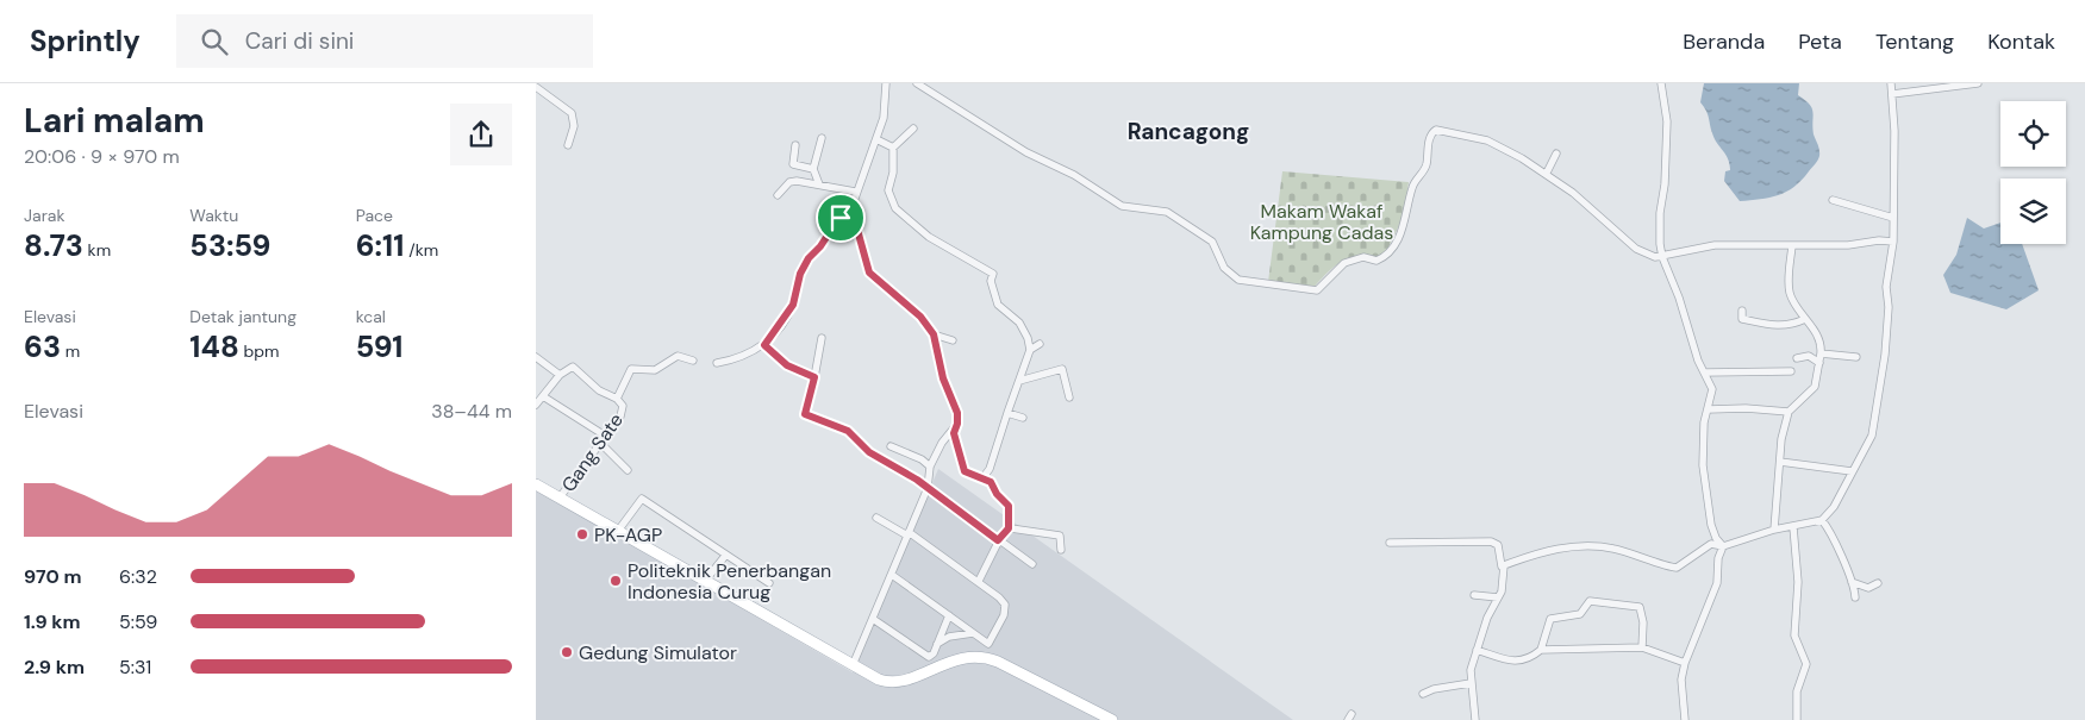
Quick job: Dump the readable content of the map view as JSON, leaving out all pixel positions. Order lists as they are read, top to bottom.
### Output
{
  "streets": {
    "street": ["Gang Sate"]
  },
  "districts": ["Rancagong"],
  "parks": ["Makam Wakaf Kampung Cadas"],
  "places": ["PK-AGP", "Politeknik Penerbangan Indonesia Curug", "Gedung Simulator"],
  "page": {
    "header": "Sprintly",
    "search": "Cari di sini",
    "nav": [
      "Beranda",
      "Peta",
      "Tentang",
      "Kontak"
    ],
    "heading": ["Lari malam", "20:06 · 9 × 970 m"],
    "stats": [
      ["Jarak", "8.73 km"],
      ["Waktu", "53:59"],
      ["Pace", "6:11 /km"],
      ["Elevasi", "63 m"],
      ["Detak jantung", "148 bpm"],
      ["kcal", "591"]
    ],
    "chart": ["Elevasi", "38–44 m"],
    "list": [
      {
        "name": "970 m",
        "note": "6:32"
      },
      {
        "name": "1.9 km",
        "note": "5:59"
      },
      {
        "name": "2.9 km",
        "note": "5:31"
      }
    ]
  }
}
